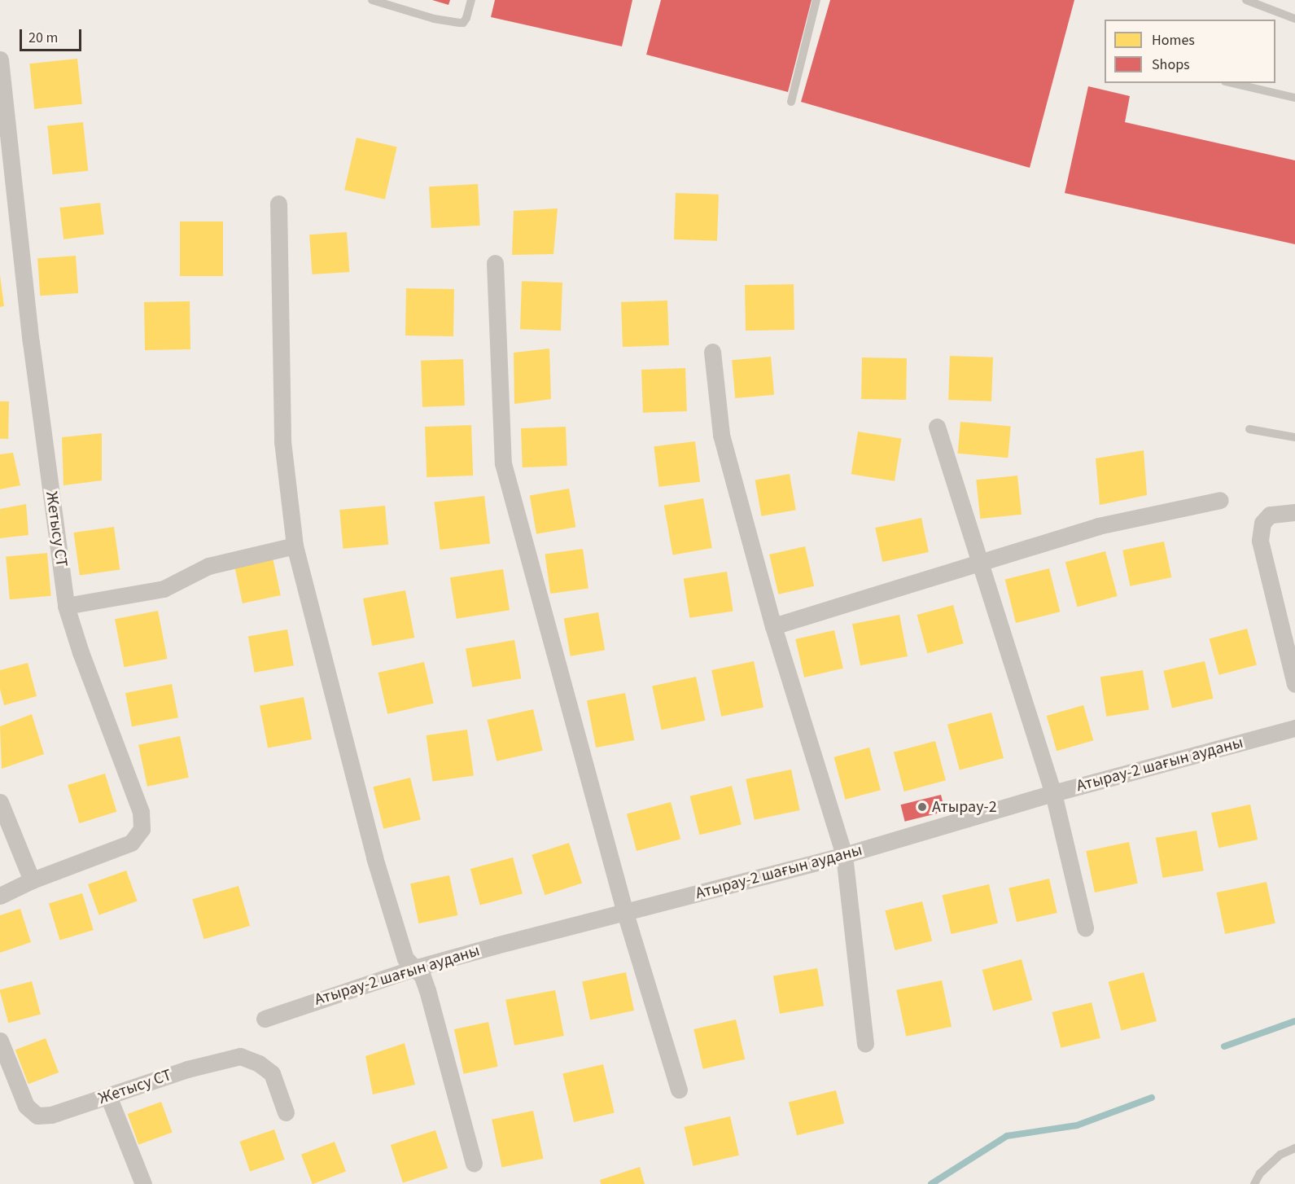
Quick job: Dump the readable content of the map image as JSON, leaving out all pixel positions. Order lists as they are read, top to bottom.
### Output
{
  "streets": {
    "street": ["Жетысу СТ", "Атырау-2 шағын ауданы"]
  },
  "places": ["Атырау-2"],
  "legend": ["Homes", "Shops"],
  "scale_bar": "20 m"
}
